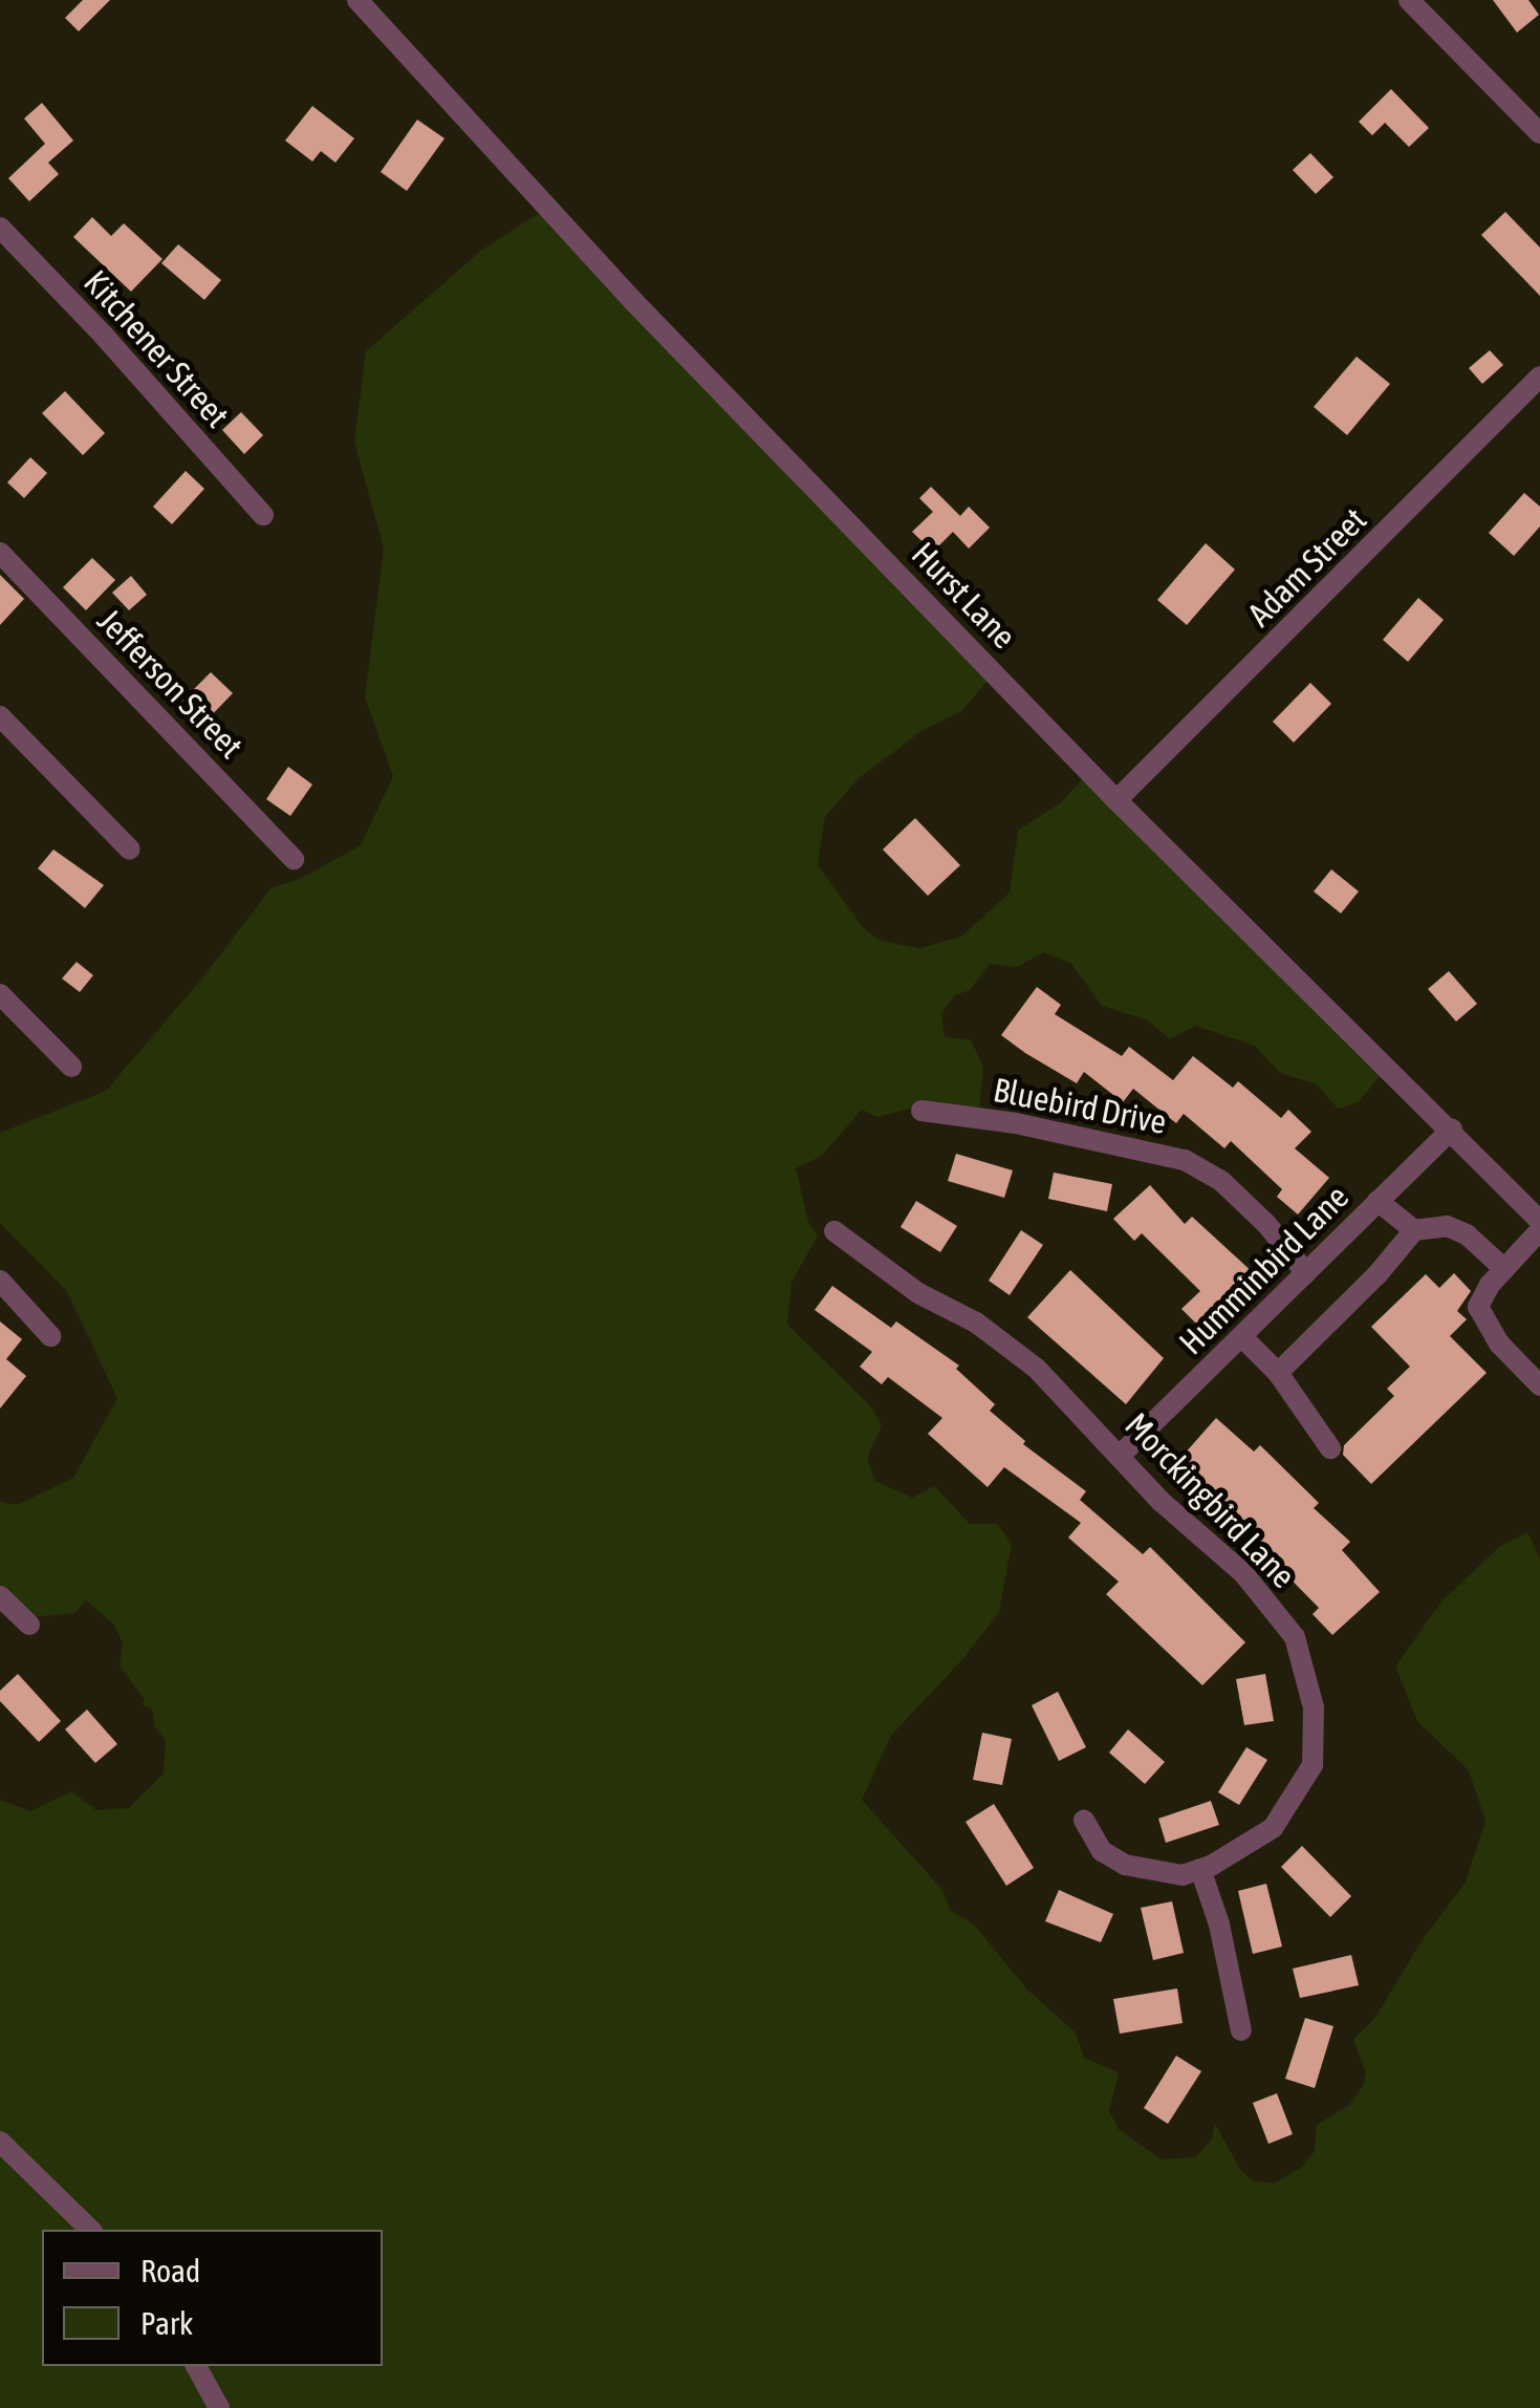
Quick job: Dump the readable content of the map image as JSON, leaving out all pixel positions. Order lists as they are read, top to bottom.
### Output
{
  "streets": {
    "street": [
      "Kitchener Street",
      "Adam Street",
      "Hurst Lane",
      "Jefferson Street",
      "Bluebird Drive",
      "Humminbird Lane",
      "Morckingbird Lane"
    ]
  },
  "crossings": [
    ["Adam Street", "Hurst Lane"],
    ["Hurst Lane", "Humminbird Lane"],
    ["Bluebird Drive", "Humminbird Lane"],
    ["Humminbird Lane", "Morckingbird Lane"]
  ],
  "legend": ["Road", "Park"]
}
